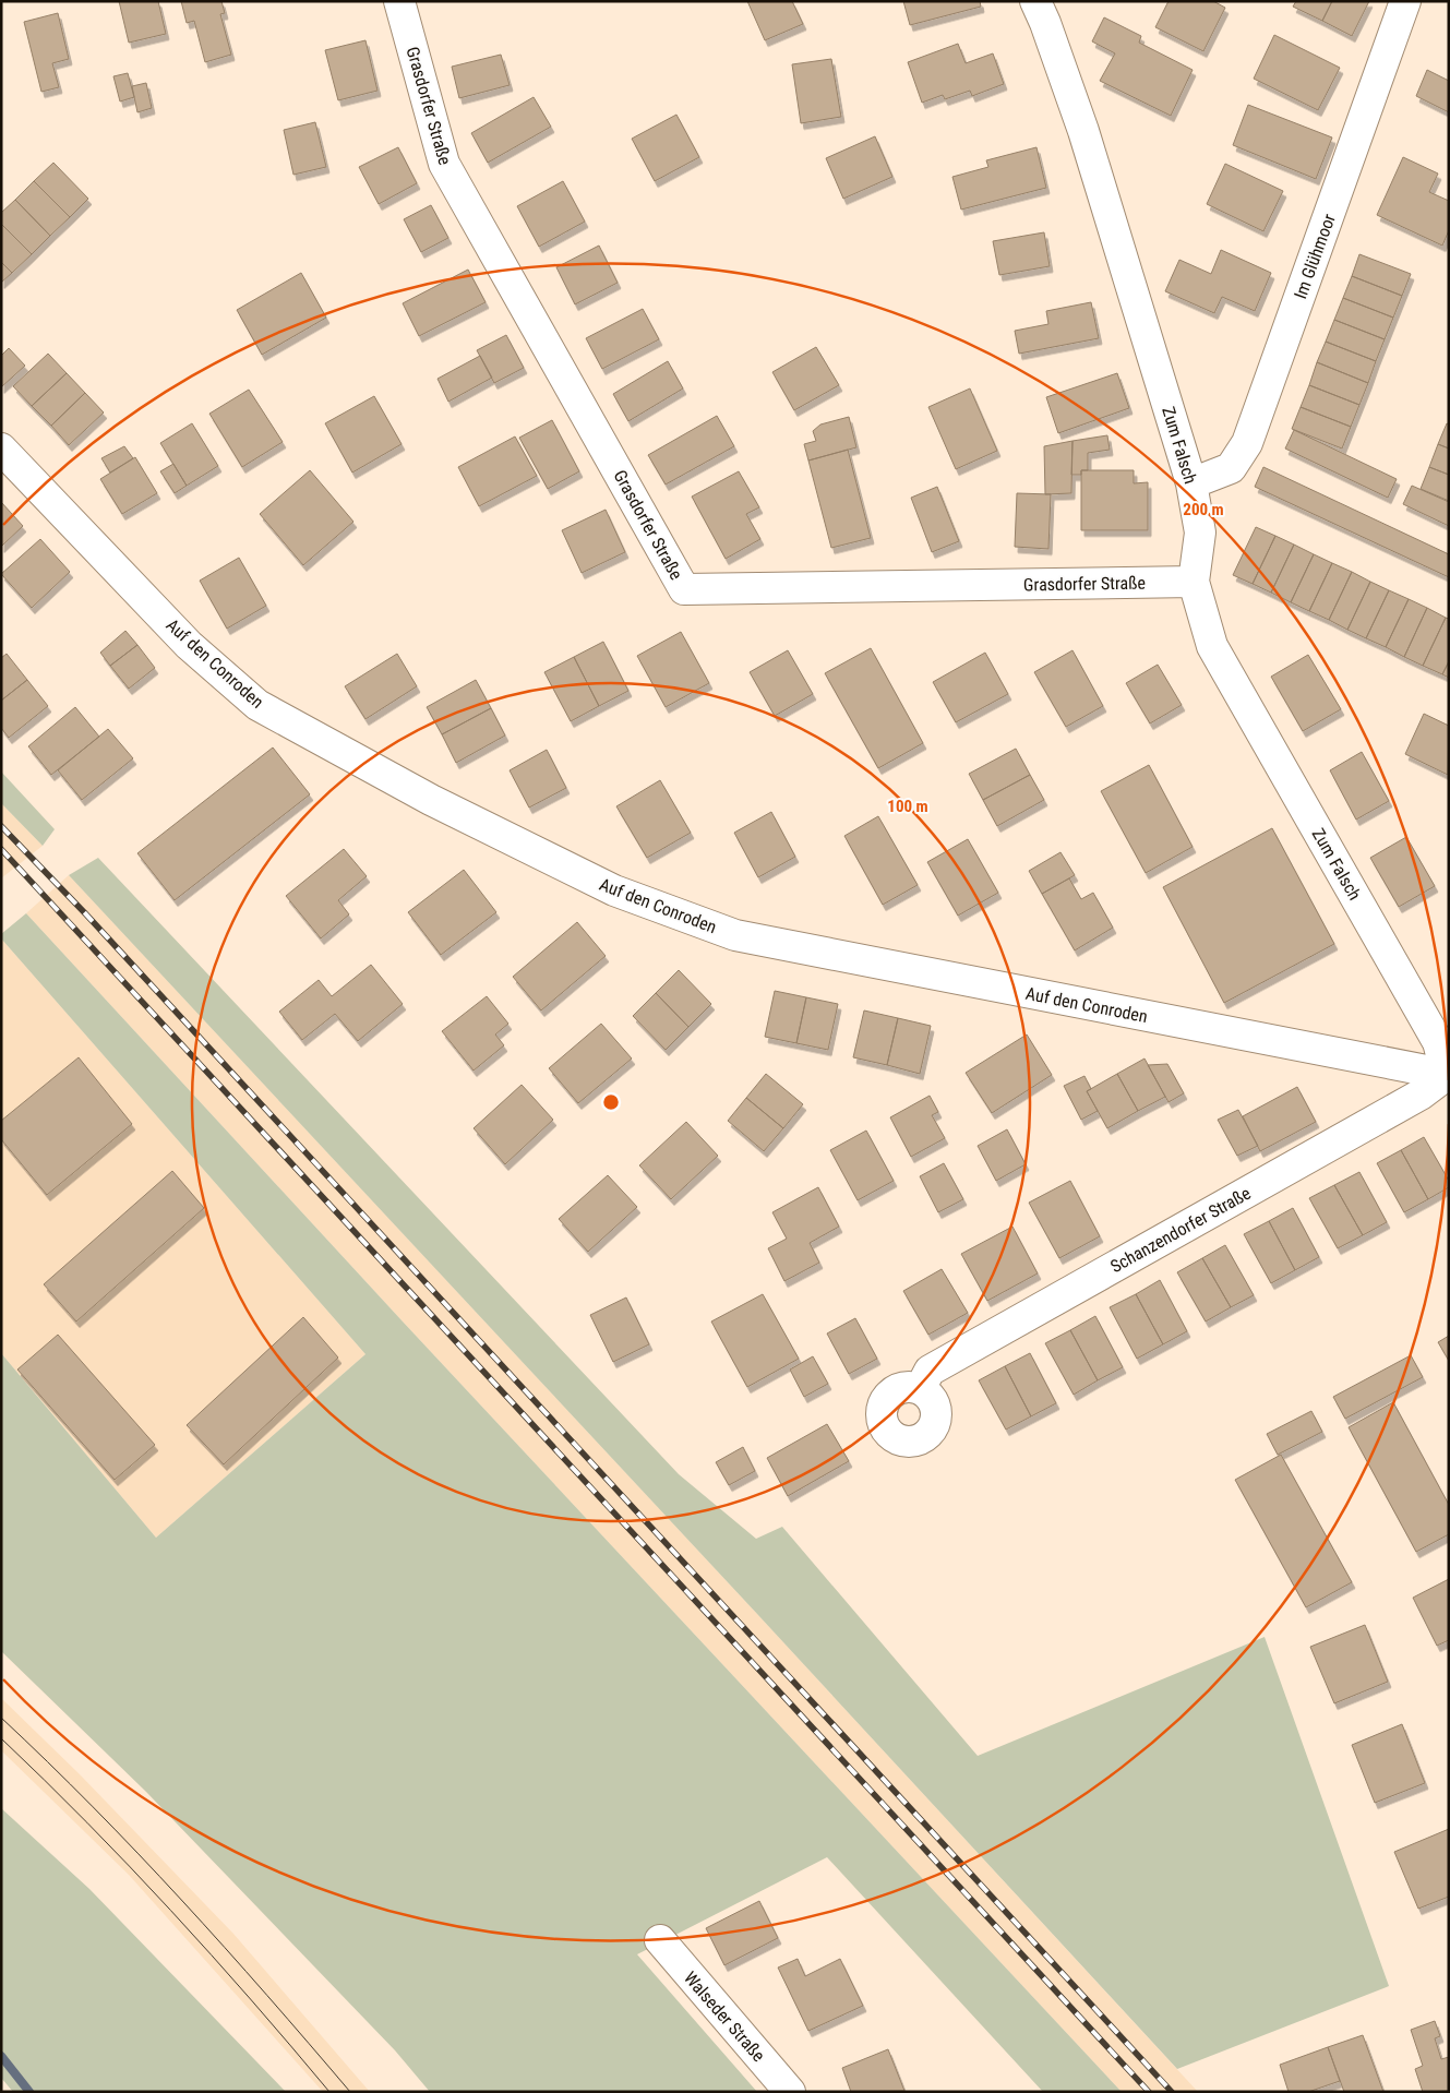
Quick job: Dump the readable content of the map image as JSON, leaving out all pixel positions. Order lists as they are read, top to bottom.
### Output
{
  "streets": {
    "street": [
      "Grasdorfer Straße",
      "Im Glühmoor",
      "Zum Falsch",
      "Auf den Conroden",
      "Schanzendorfer Straße",
      "Walseder Straße"
    ]
  },
  "crossings": [
    ["Grasdorfer Straße", "Zum Falsch"],
    ["Im Glühmoor", "Zum Falsch"],
    ["Zum Falsch", "Auf den Conroden"],
    ["Zum Falsch", "Schanzendorfer Straße"],
    ["Auf den Conroden", "Schanzendorfer Straße"]
  ],
  "rings": ["200 m", "100 m"]
}
